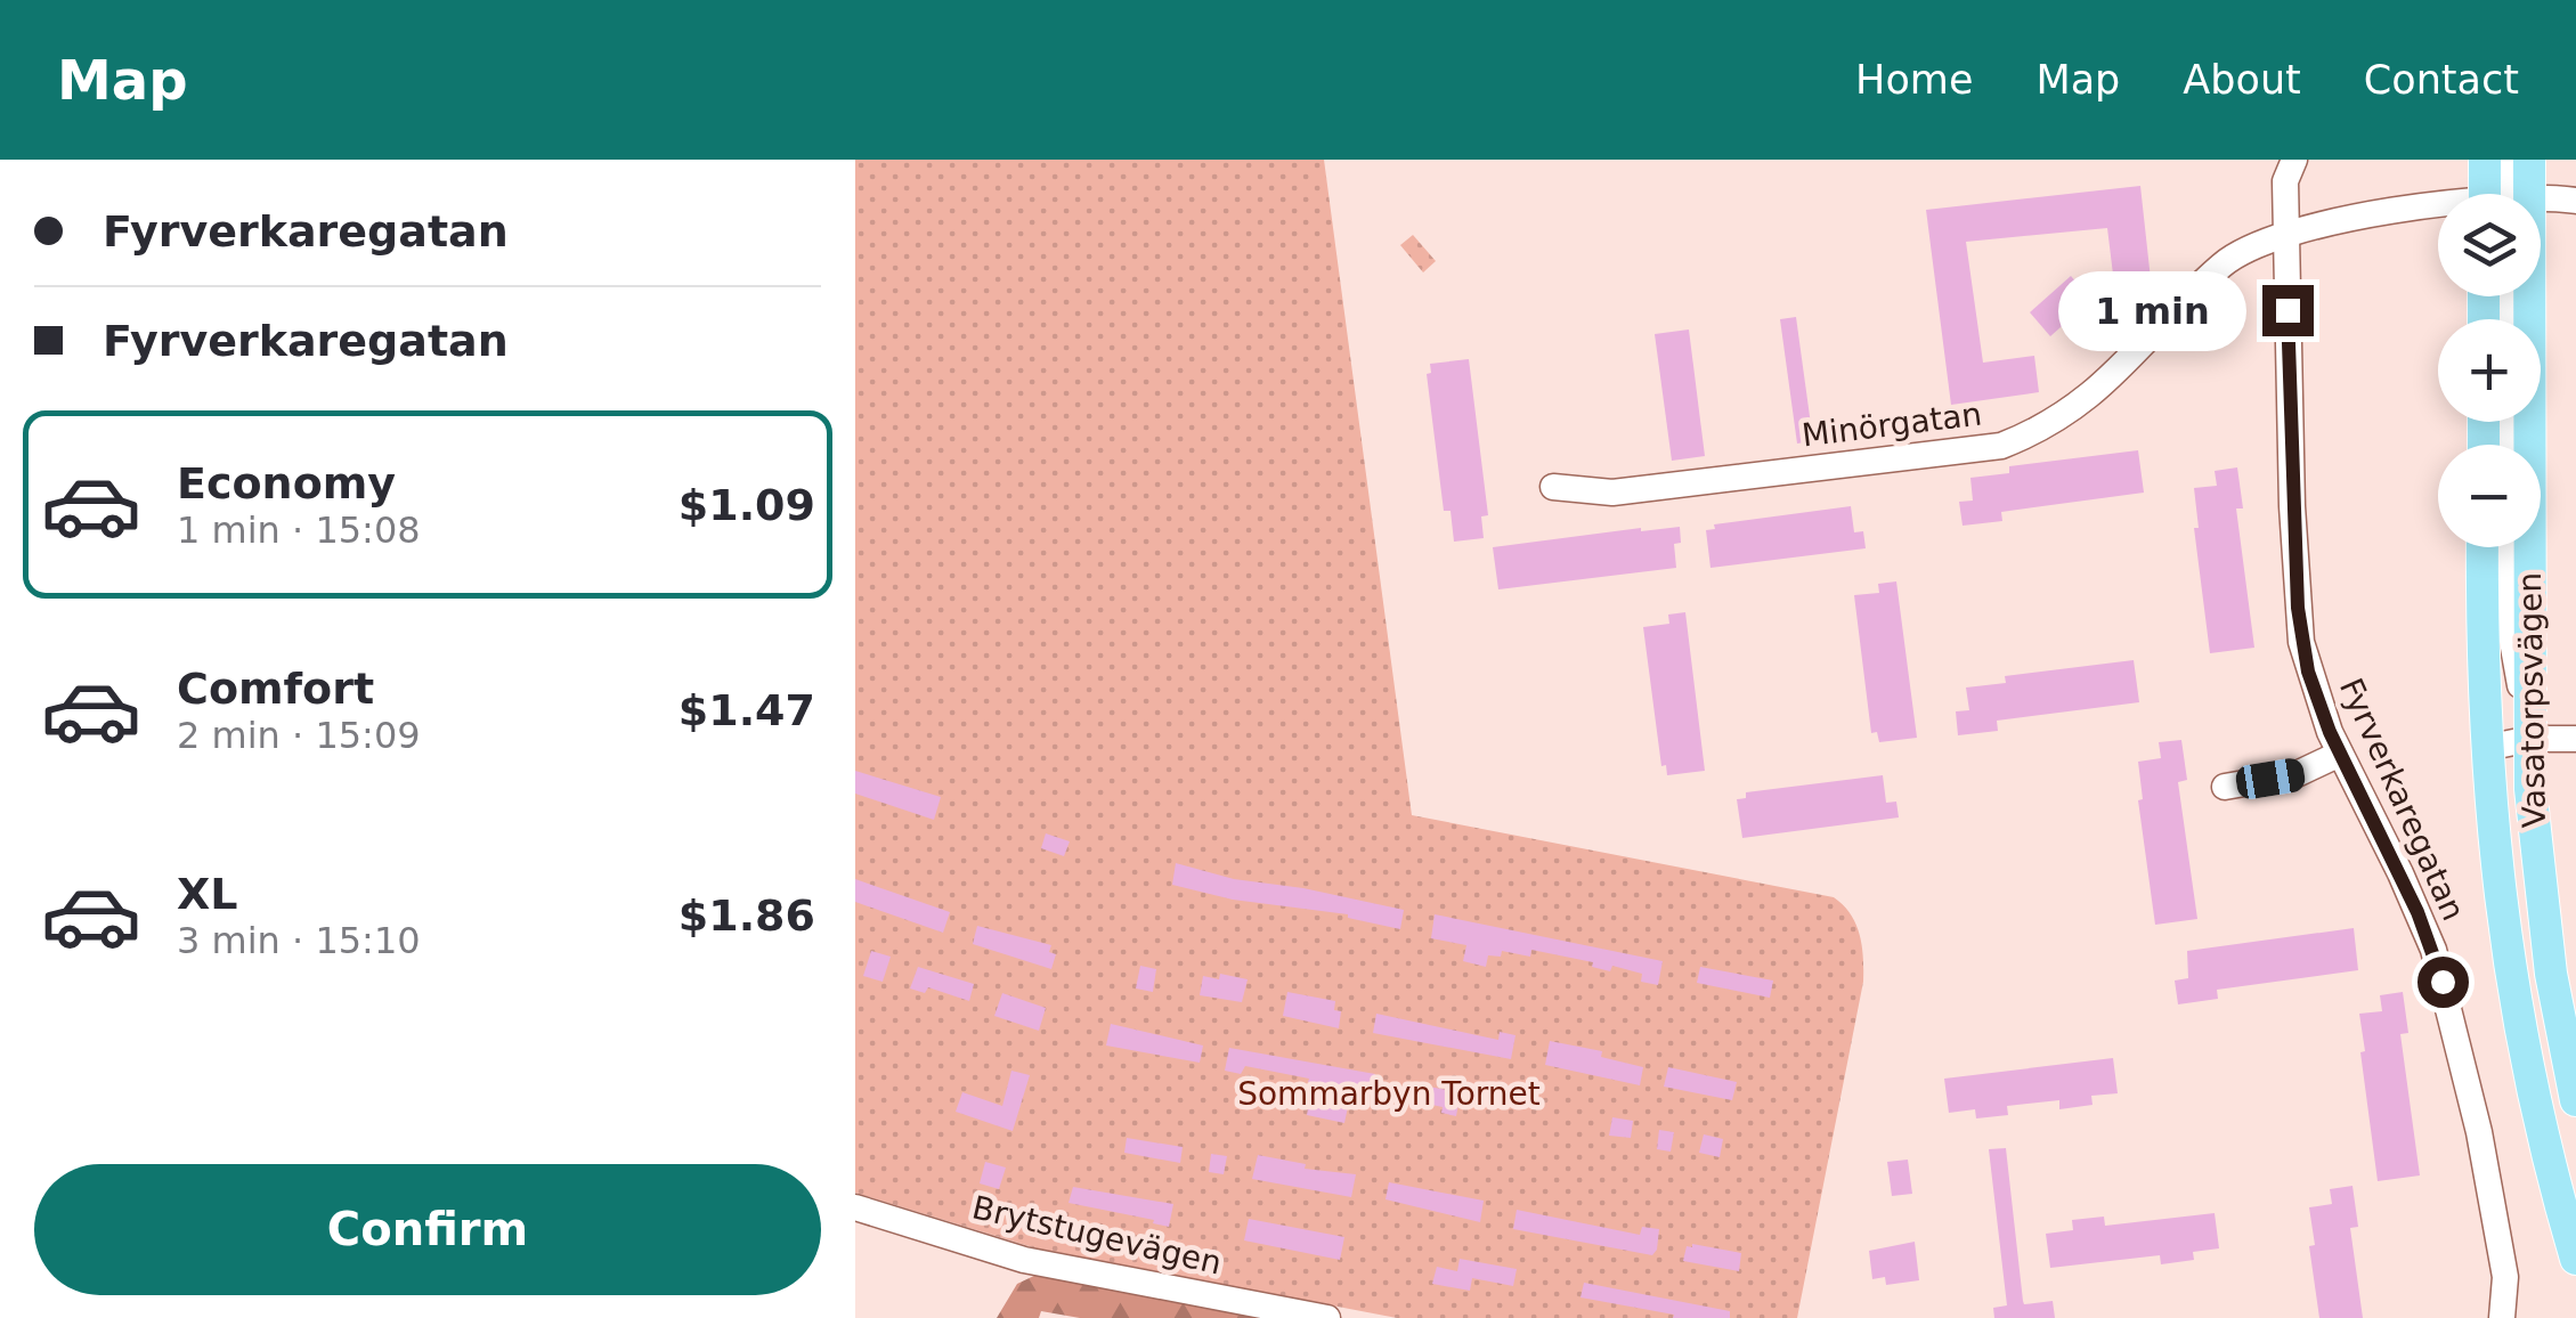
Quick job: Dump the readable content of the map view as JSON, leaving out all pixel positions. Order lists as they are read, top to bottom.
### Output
{
  "streets": {
    "main road": ["Vasatorpsvägen"],
    "street": ["Minörgatan", "Fyrverkaregatan", "Brytstugevägen"]
  },
  "crossings": [
    ["Minörgatan", "Fyrverkaregatan"]
  ],
  "parks": ["Sommarbyn Tornet"],
  "page": {
    "header": "Map",
    "nav": [
      "Home",
      "Map",
      "About",
      "Contact"
    ],
    "banner": ["Fyrverkaregatan", "Fyrverkaregatan"],
    "map_buttons": ["+", "−"],
    "bubble": "1 min",
    "list": [
      {
        "name": "Economy",
        "note": "1 min · 15:08",
        "value": "$1.09"
      },
      {
        "name": "Comfort",
        "note": "2 min · 15:09",
        "value": "$1.47"
      },
      {
        "name": "XL",
        "note": "3 min · 15:10",
        "value": "$1.86"
      }
    ],
    "buttons": "Confirm"
  }
}
